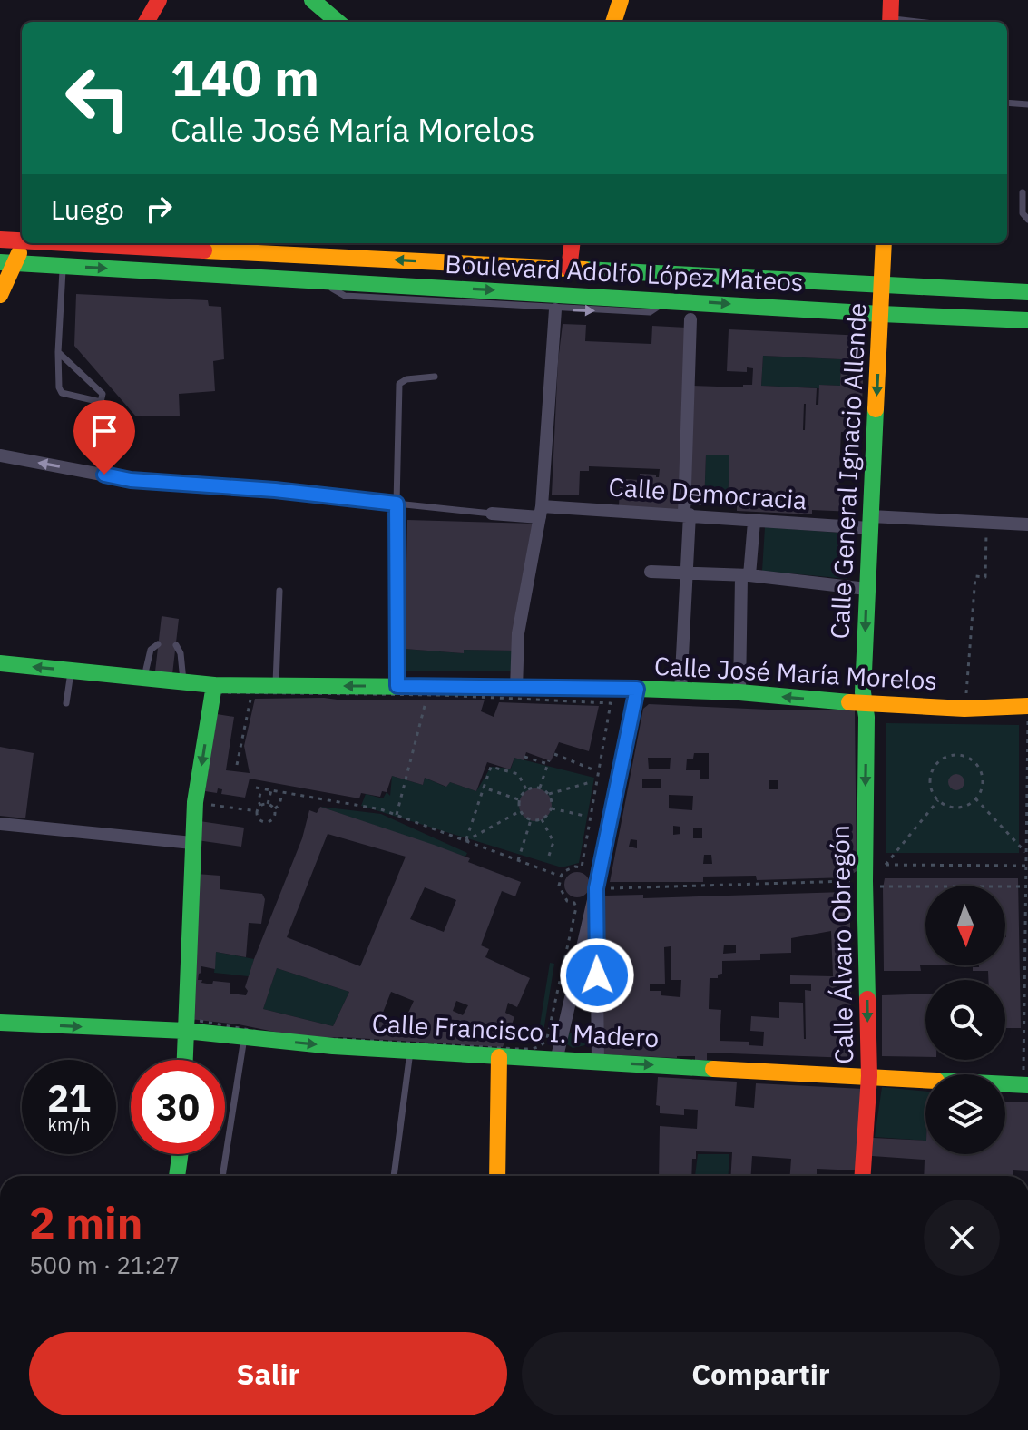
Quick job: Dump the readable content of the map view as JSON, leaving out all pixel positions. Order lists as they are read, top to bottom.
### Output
{
  "streets": {
    "main road": [
      "Boulevard Adolfo López Mateos",
      "Calle General Ignacio Allende",
      "Calle José María Morelos",
      "Calle Álvaro Obregón",
      "Calle Francisco I. Madero"
    ],
    "street": ["Calle Democracia"]
  },
  "crossings": [
    ["Boulevard Adolfo López Mateos", "Calle General Ignacio Allende"],
    ["Calle General Ignacio Allende", "Calle Democracia"],
    ["Calle General Ignacio Allende", "Calle José María Morelos"],
    ["Calle General Ignacio Allende", "Calle Álvaro Obregón"],
    ["Calle José María Morelos", "Calle Álvaro Obregón"],
    ["Calle Álvaro Obregón", "Calle Francisco I. Madero"]
  ],
  "one_way": ["Calle General Ignacio Allende", "Calle Álvaro Obregón", "Calle Francisco I. Madero"],
  "north": "bottom",
  "page": {
    "turn": ["140 m", "Calle José María Morelos"],
    "then": "Luego",
    "speed": "21 km/h",
    "limit": "30",
    "heading": ["2 min", "500 m · 21:27"],
    "buttons": ["Salir", "Compartir"]
  }
}
